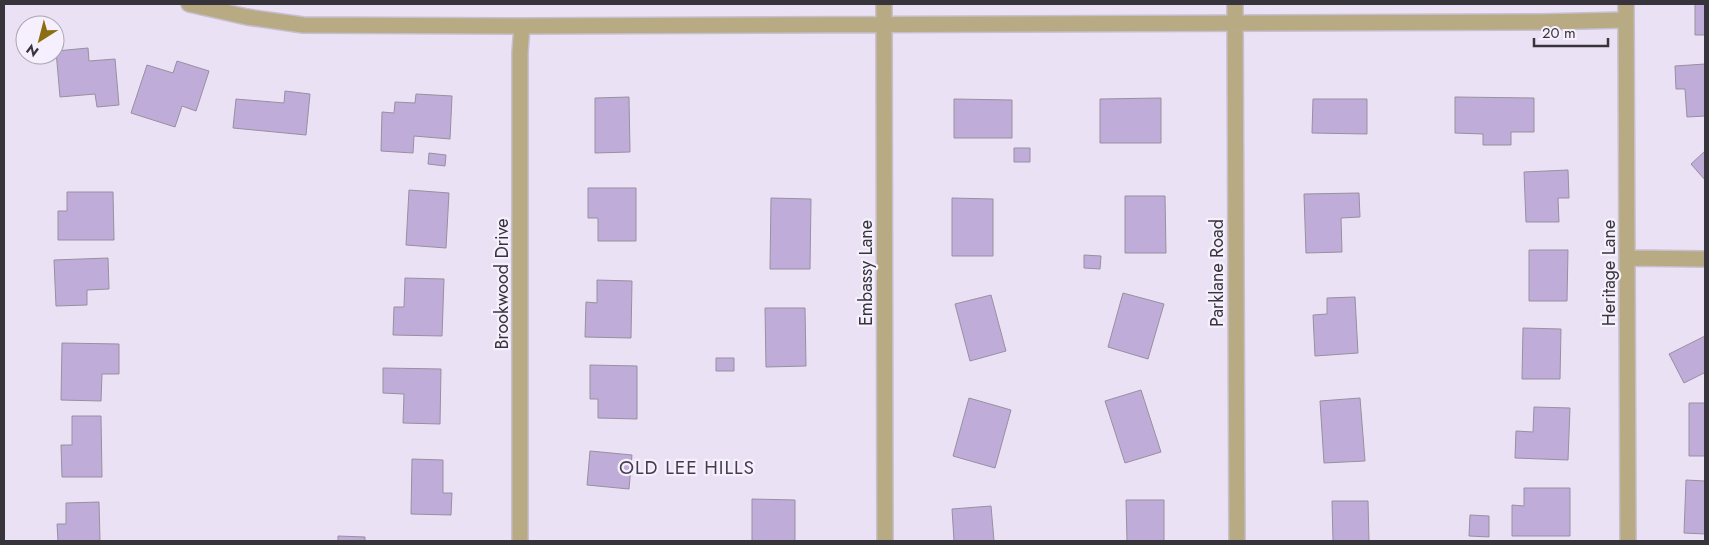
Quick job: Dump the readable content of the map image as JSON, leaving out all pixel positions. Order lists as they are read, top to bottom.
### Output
{
  "streets": {
    "street": [
      "Embassy Lane",
      "Parklane Road",
      "Heritage Lane",
      "Brookwood Drive"
    ]
  },
  "districts": ["OLD LEE HILLS"],
  "scale_bar": "20 m",
  "north": "bottom left"
}
